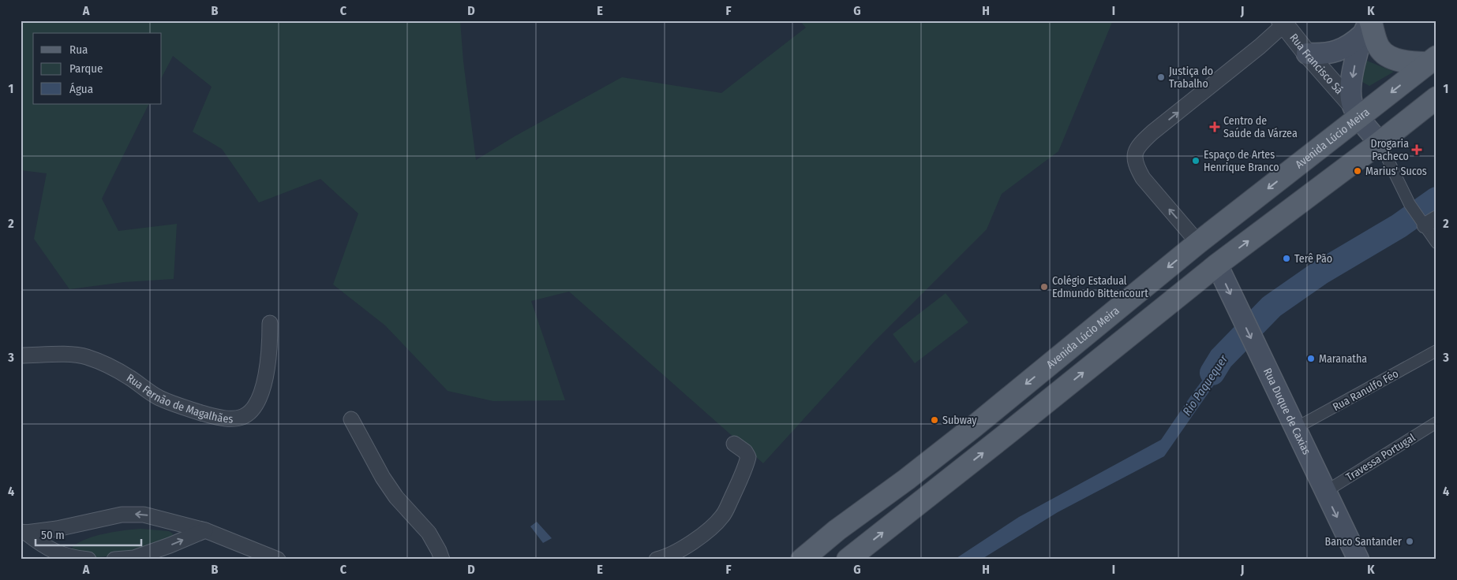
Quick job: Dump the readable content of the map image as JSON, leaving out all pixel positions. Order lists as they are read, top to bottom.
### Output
{
  "streets": {
    "main road": ["Rua Francisco Sá", "Avenida Lúcio Meira", "Rua Duque de Caxias"],
    "street": ["Rua Ranulfo Féo", "Rua Fernão de Magalhães", "Travessa Portugal"]
  },
  "crossings": [
    ["Rua Francisco Sá", "Avenida Lúcio Meira"],
    ["Rua Ranulfo Féo", "Rua Duque de Caxias"],
    ["Rua Duque de Caxias", "Travessa Portugal"]
  ],
  "one_way": ["Rua Duque de Caxias"],
  "water": ["Rio Paquequer"],
  "places": {
    "other": [
      "Justiça do Trabalho",
      "Espaço de Artes Henrique Branco",
      "Marius' Sucos",
      "Terê Pão",
      "Colégio Estadual Edmundo Bittencourt",
      "Maranatha",
      "Subway",
      "Banco Santander"
    ],
    "health": ["Centro de Saúde da Várzea", "Drogaria Pacheco"]
  },
  "legend": ["Rua", "Parque", "Água"],
  "scale_bar": "50 m",
  "grid": {
    "columns": [
      "A",
      "B",
      "C",
      "D",
      "E",
      "F",
      "G",
      "H",
      "I",
      "J",
      "K"
    ],
    "rows": [
      "1",
      "2",
      "3",
      "4"
    ]
  }
}
